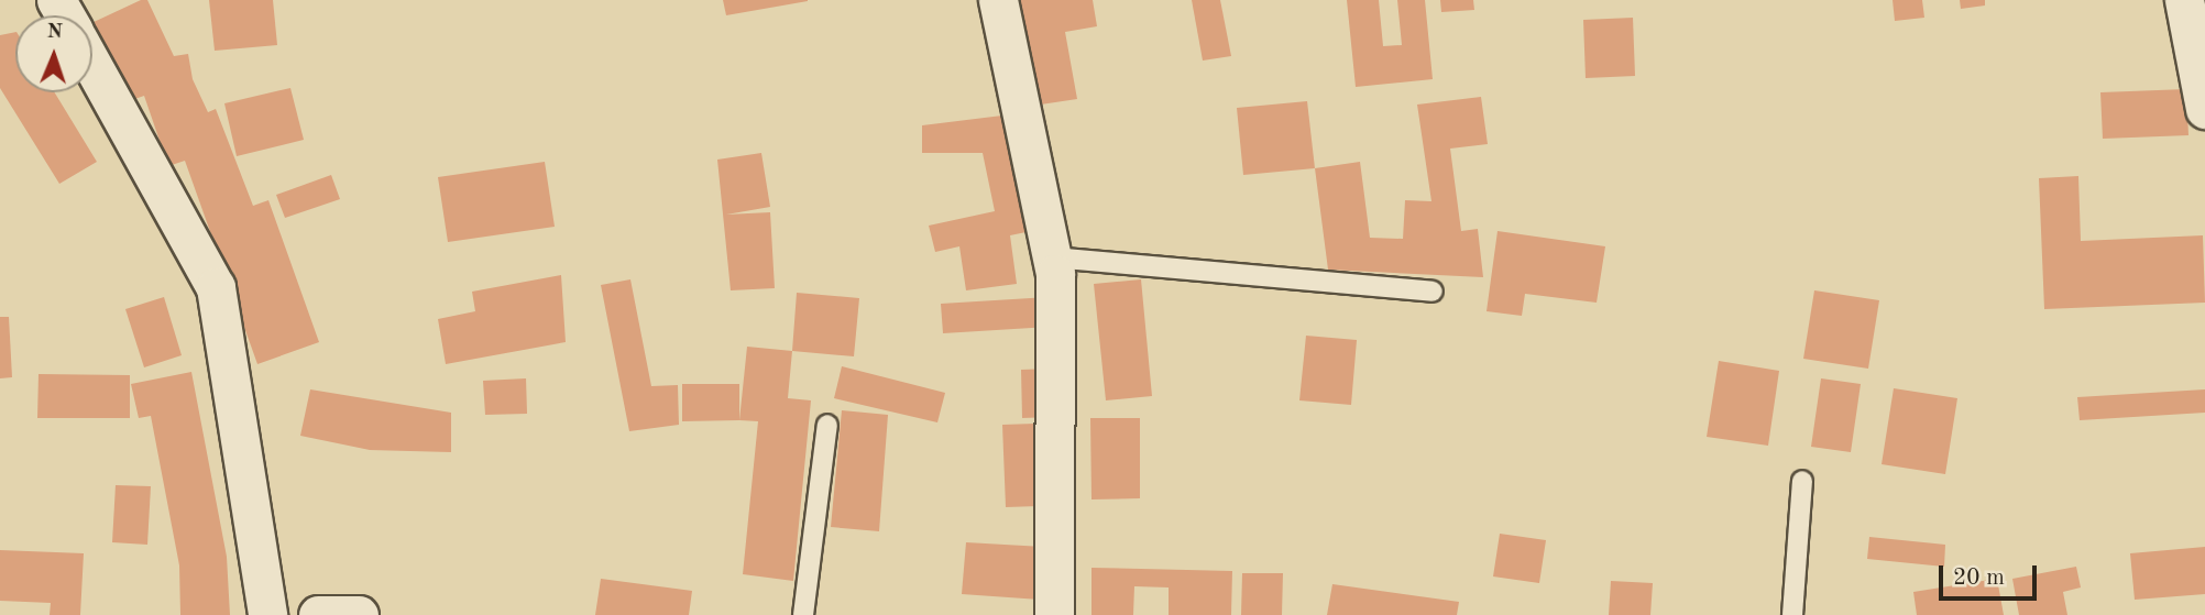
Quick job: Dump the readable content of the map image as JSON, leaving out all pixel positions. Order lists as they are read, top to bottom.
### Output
{
  "scale_bar": "20 m",
  "north": "top"
}
